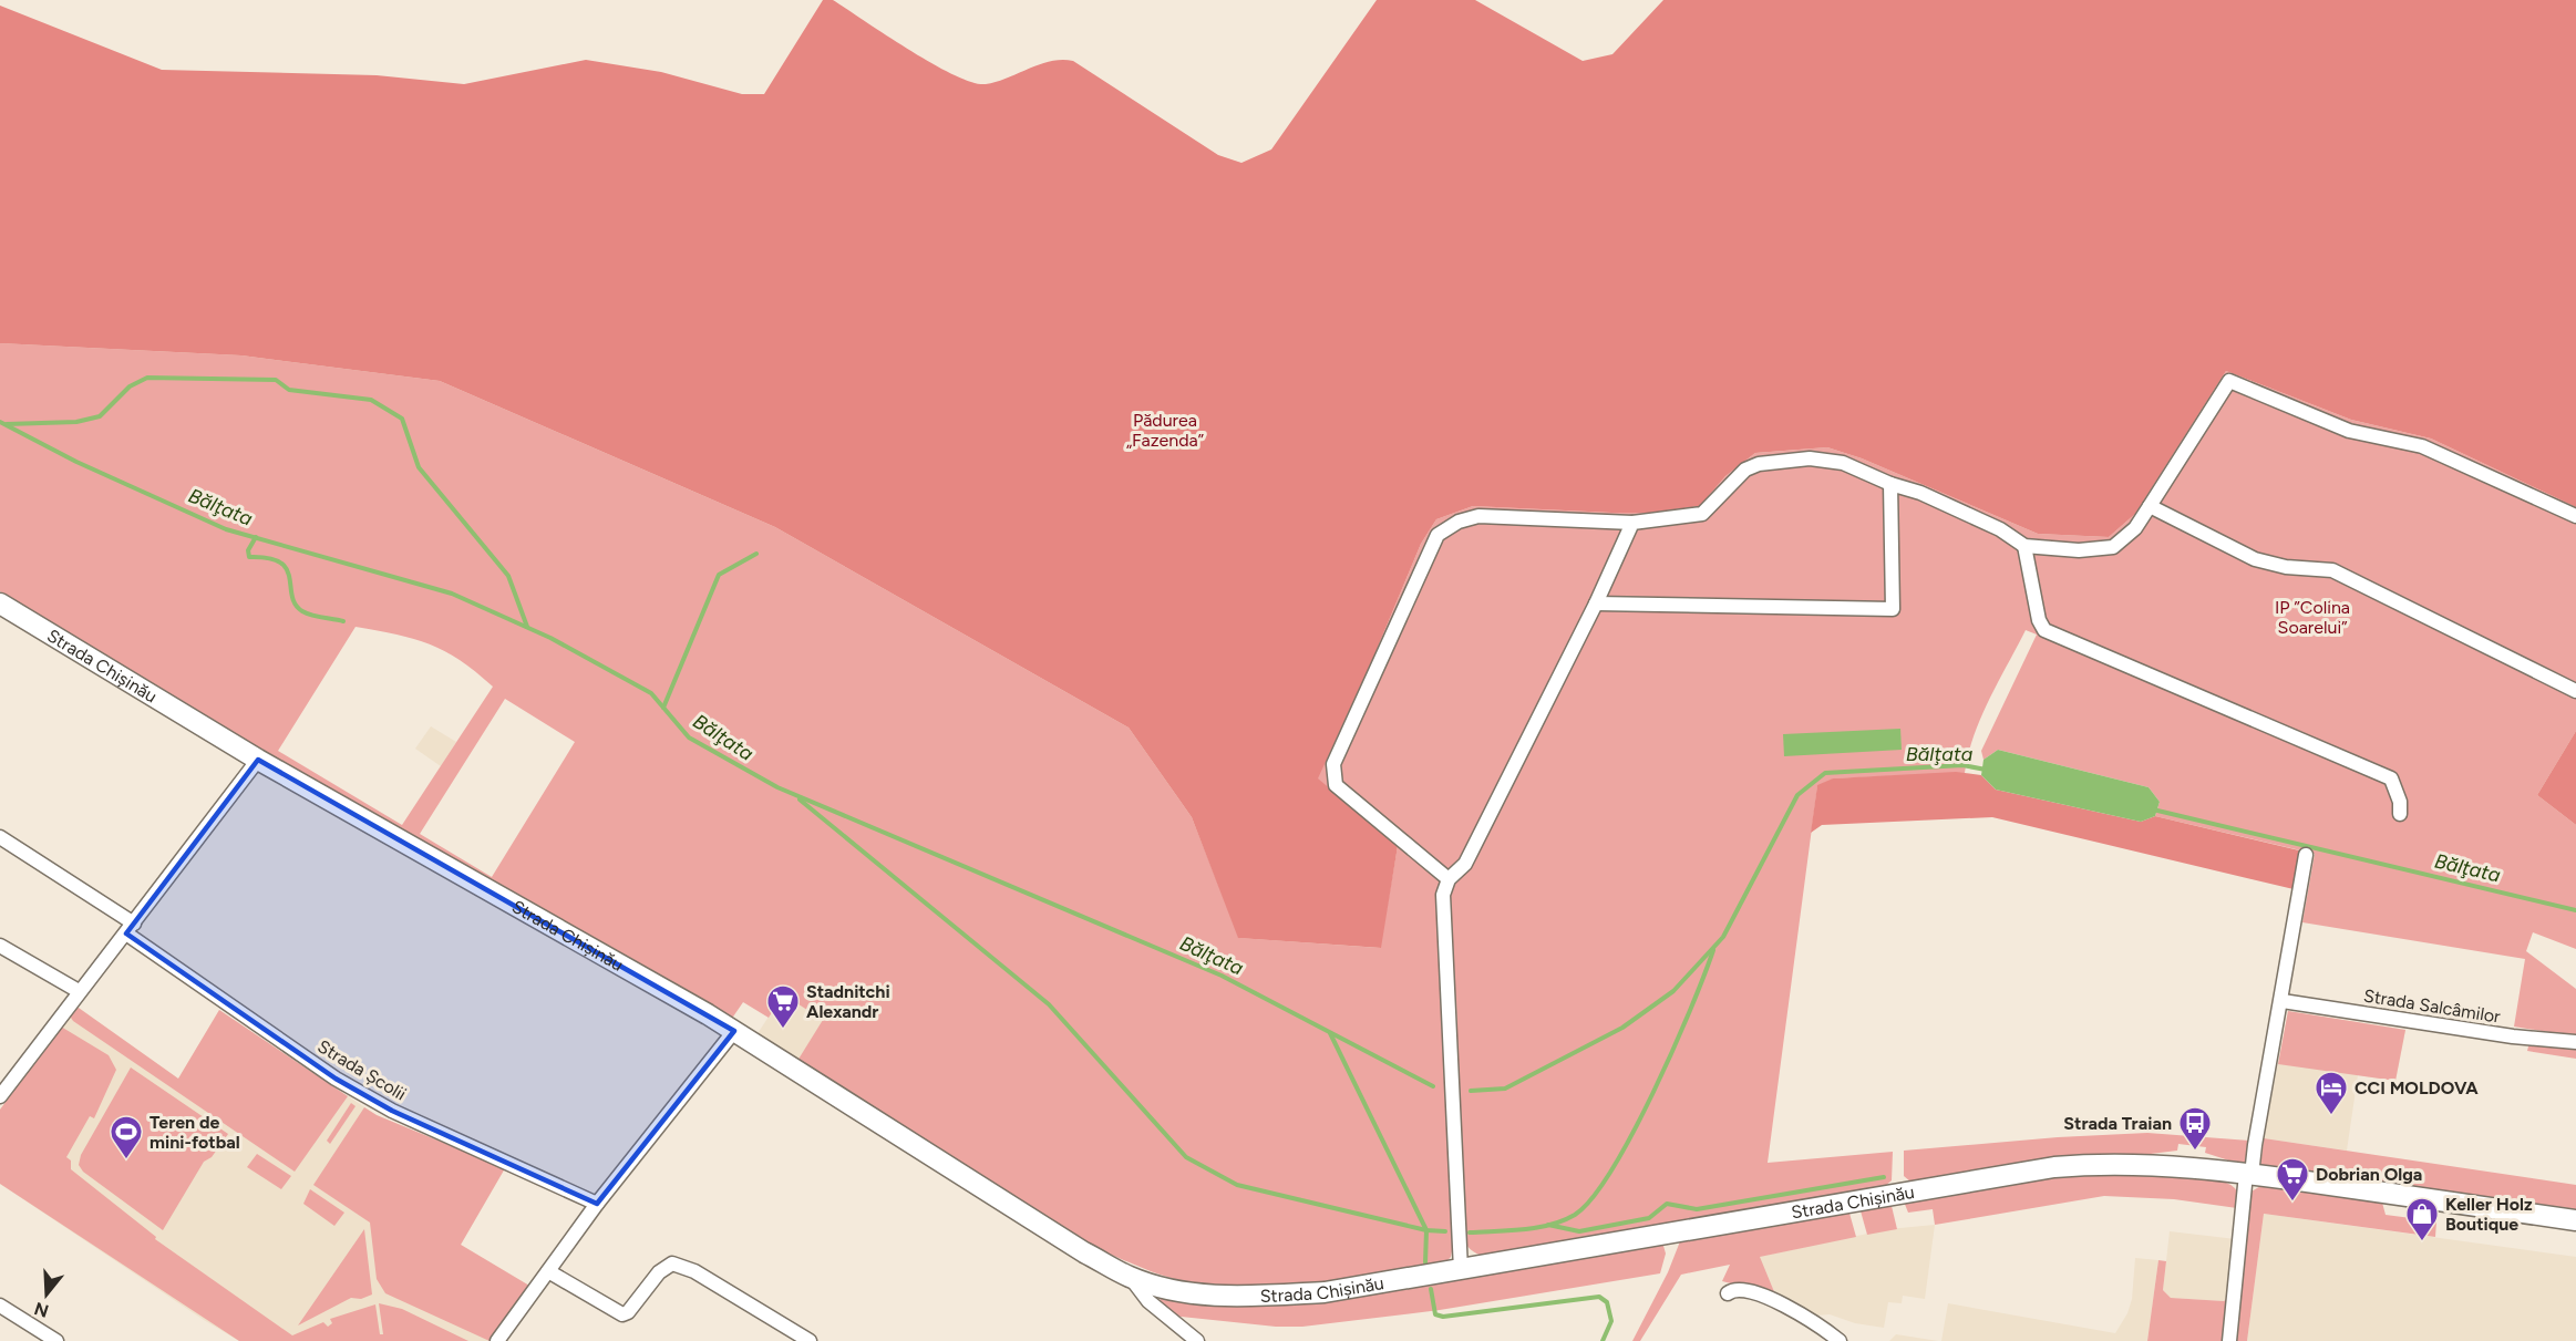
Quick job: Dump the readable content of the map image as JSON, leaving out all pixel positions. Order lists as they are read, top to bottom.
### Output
{
  "streets": {
    "street": ["Strada Chișinău", "Strada Salcâmilor", "Strada Școlii"]
  },
  "water": ["Bălţata"],
  "parks": ["Pădurea „Fazenda”", "IP ”Colina Soarelui”"],
  "places": {
    "supermarket": ["Stadnitchi Alexandr", "Dobrian Olga"],
    "hotel": ["CCI MOLDOVA"],
    "bus stop": ["Strada Traian"],
    "sports": ["Teren de mini-fotbal"],
    "shop": ["Keller Holz Boutique"]
  },
  "north": "bottom"
}
